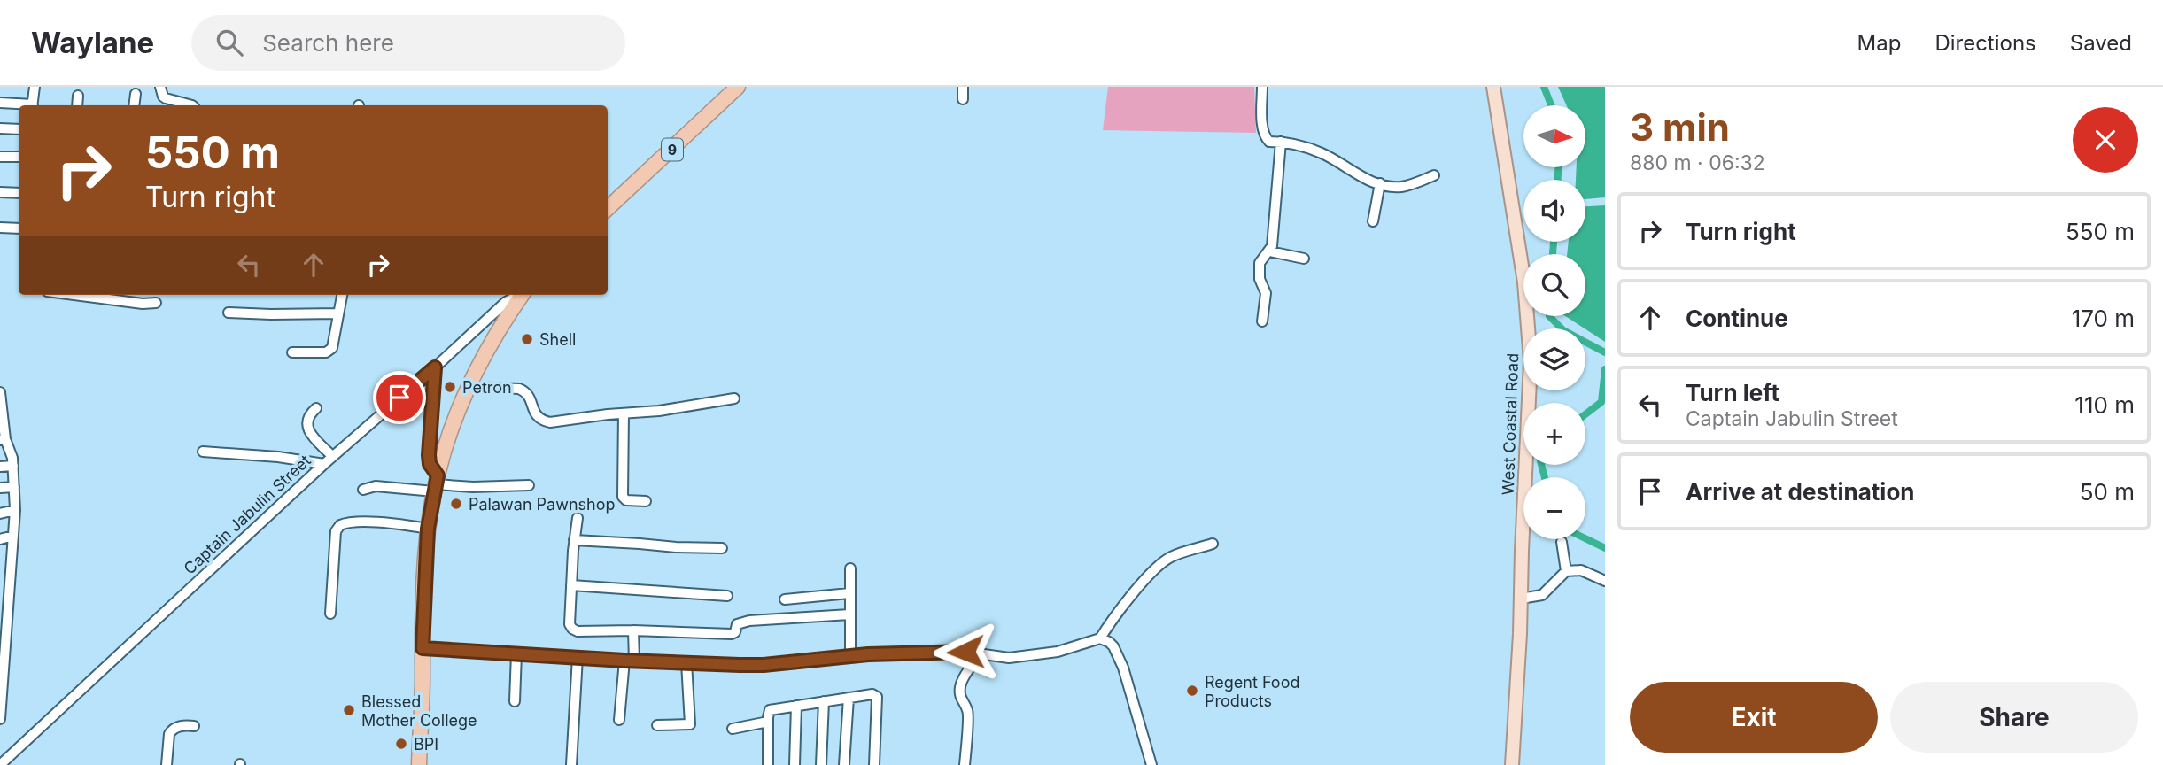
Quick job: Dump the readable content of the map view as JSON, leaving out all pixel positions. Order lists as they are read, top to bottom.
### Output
{
  "streets": {
    "highway": ["9"],
    "main road": ["West Coastal Road"],
    "street": ["Captain Jabulin Street"]
  },
  "places": [
    "Shell",
    "Petron",
    "Palawan Pawnshop",
    "Regent Food Products",
    "Blessed Mother College",
    "BPI"
  ],
  "north": "right",
  "page": {
    "header": "Waylane",
    "search": "Search here",
    "nav": ["Map", "Directions", "Saved"],
    "heading": ["3 min", "880 m · 06:32"],
    "map_buttons": ["+", "−"],
    "turn": ["550 m", "Turn right"],
    "list": [
      {
        "name": "Turn right",
        "value": "550 m"
      },
      {
        "name": "Continue",
        "value": "170 m"
      },
      {
        "name": "Turn left",
        "note": "Captain Jabulin Street",
        "value": "110 m"
      },
      {
        "name": "Arrive at destination",
        "value": "50 m"
      }
    ],
    "buttons": ["Exit", "Share"]
  }
}
